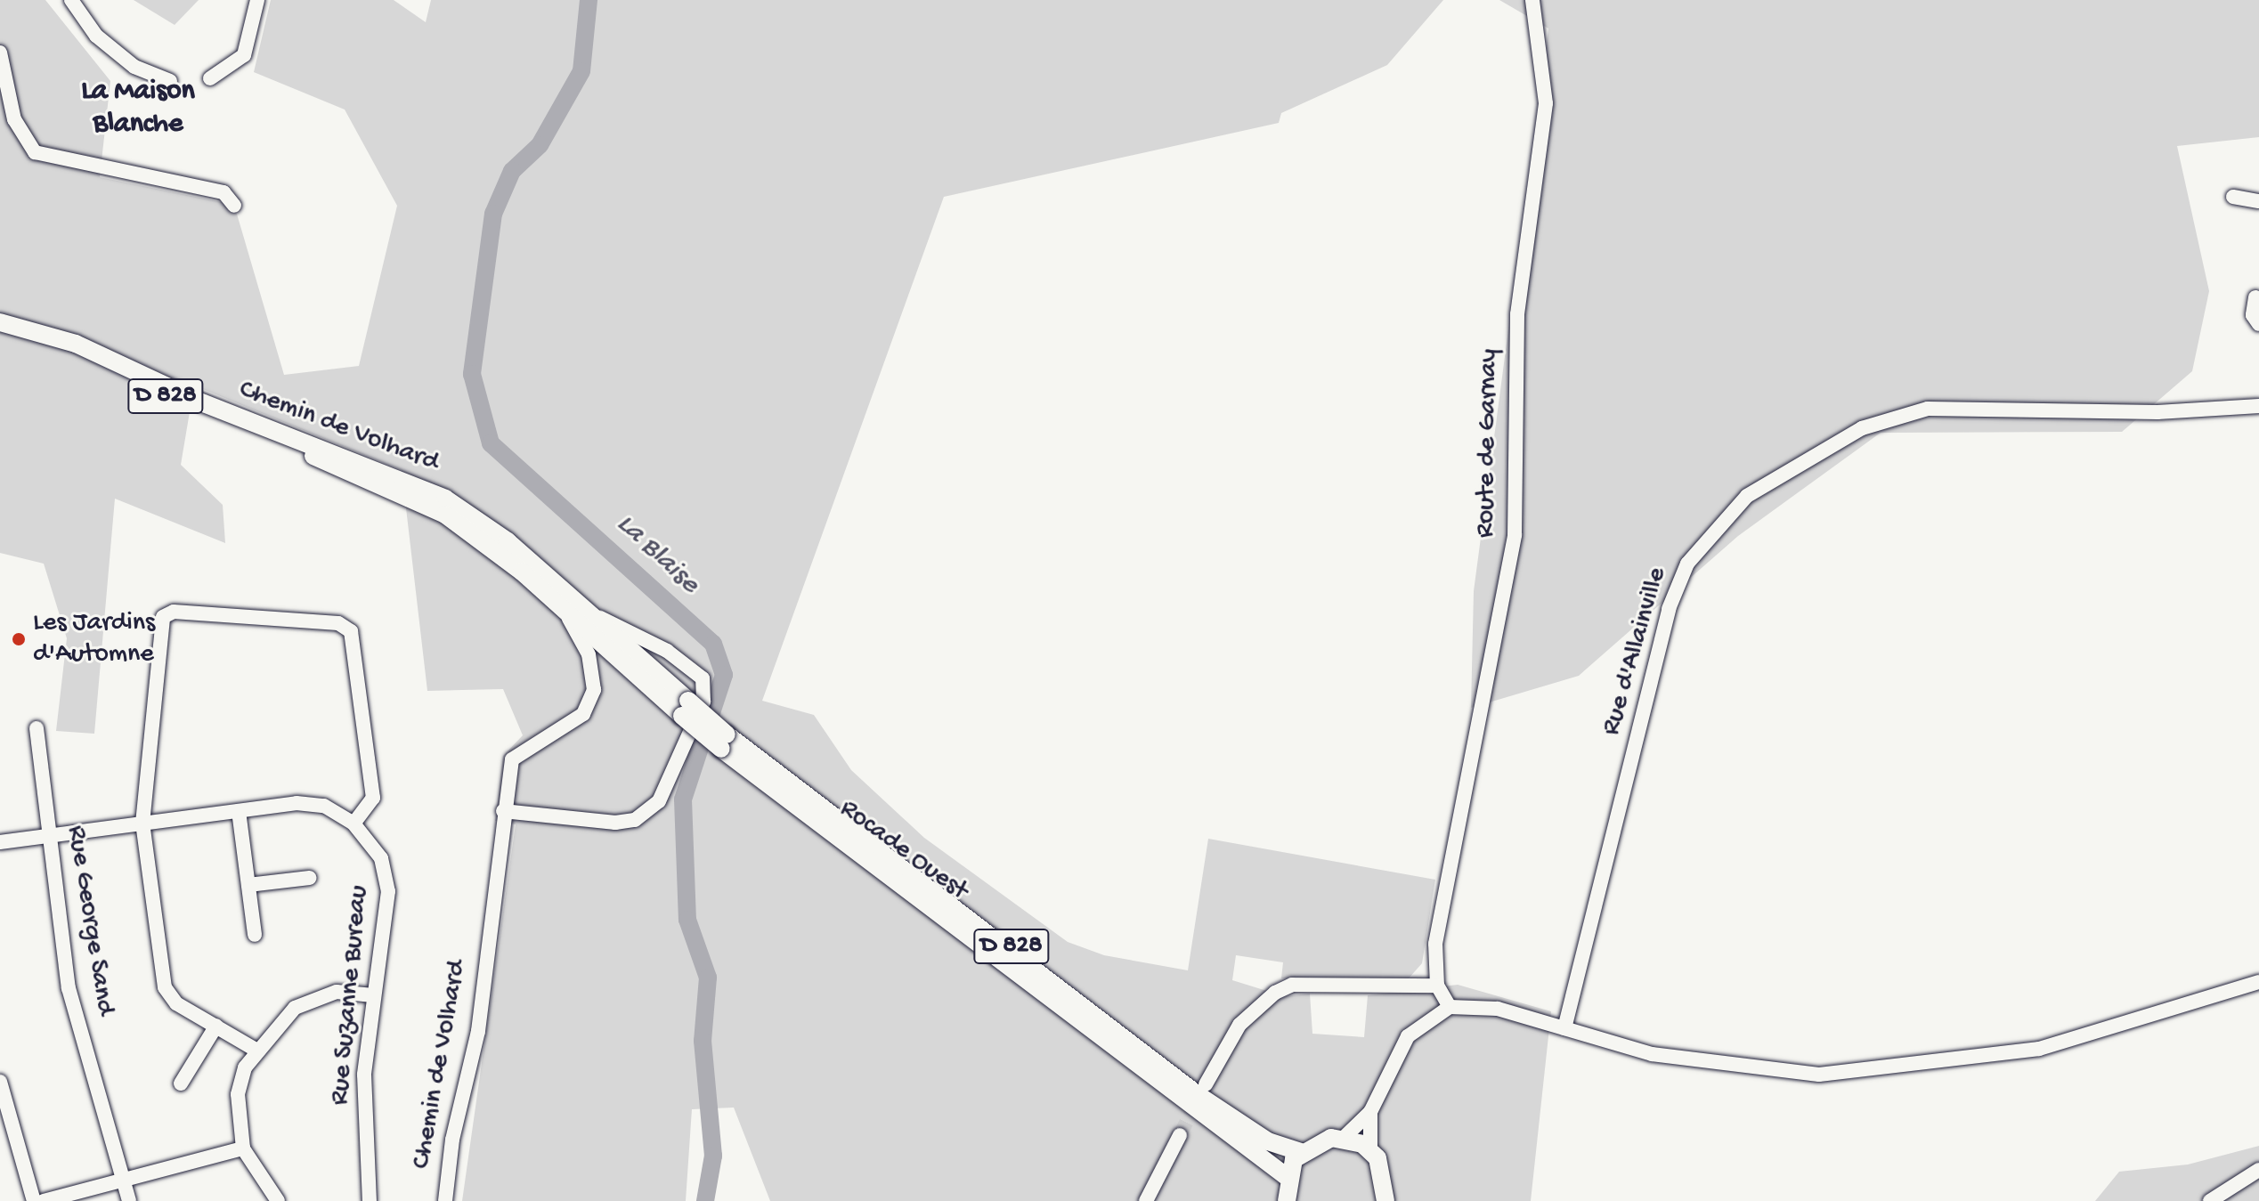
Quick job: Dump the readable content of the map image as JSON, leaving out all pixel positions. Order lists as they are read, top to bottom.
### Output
{
  "streets": {
    "main road": ["D 828", "Chemin de Volhard", "Rocade Ouest"],
    "street": [
      "Route de Garnay",
      "Rue d'Allainville",
      "Rue George Sand",
      "Rue Suzanne Bureau"
    ]
  },
  "crossings": [
    ["Chemin de Volhard", "Rocade Ouest"],
    ["Rue George Sand", "Rue Suzanne Bureau"]
  ],
  "districts": ["La Maison Blanche"],
  "water": ["La Blaise"],
  "places": ["Les Jardins d'Automne"]
}
